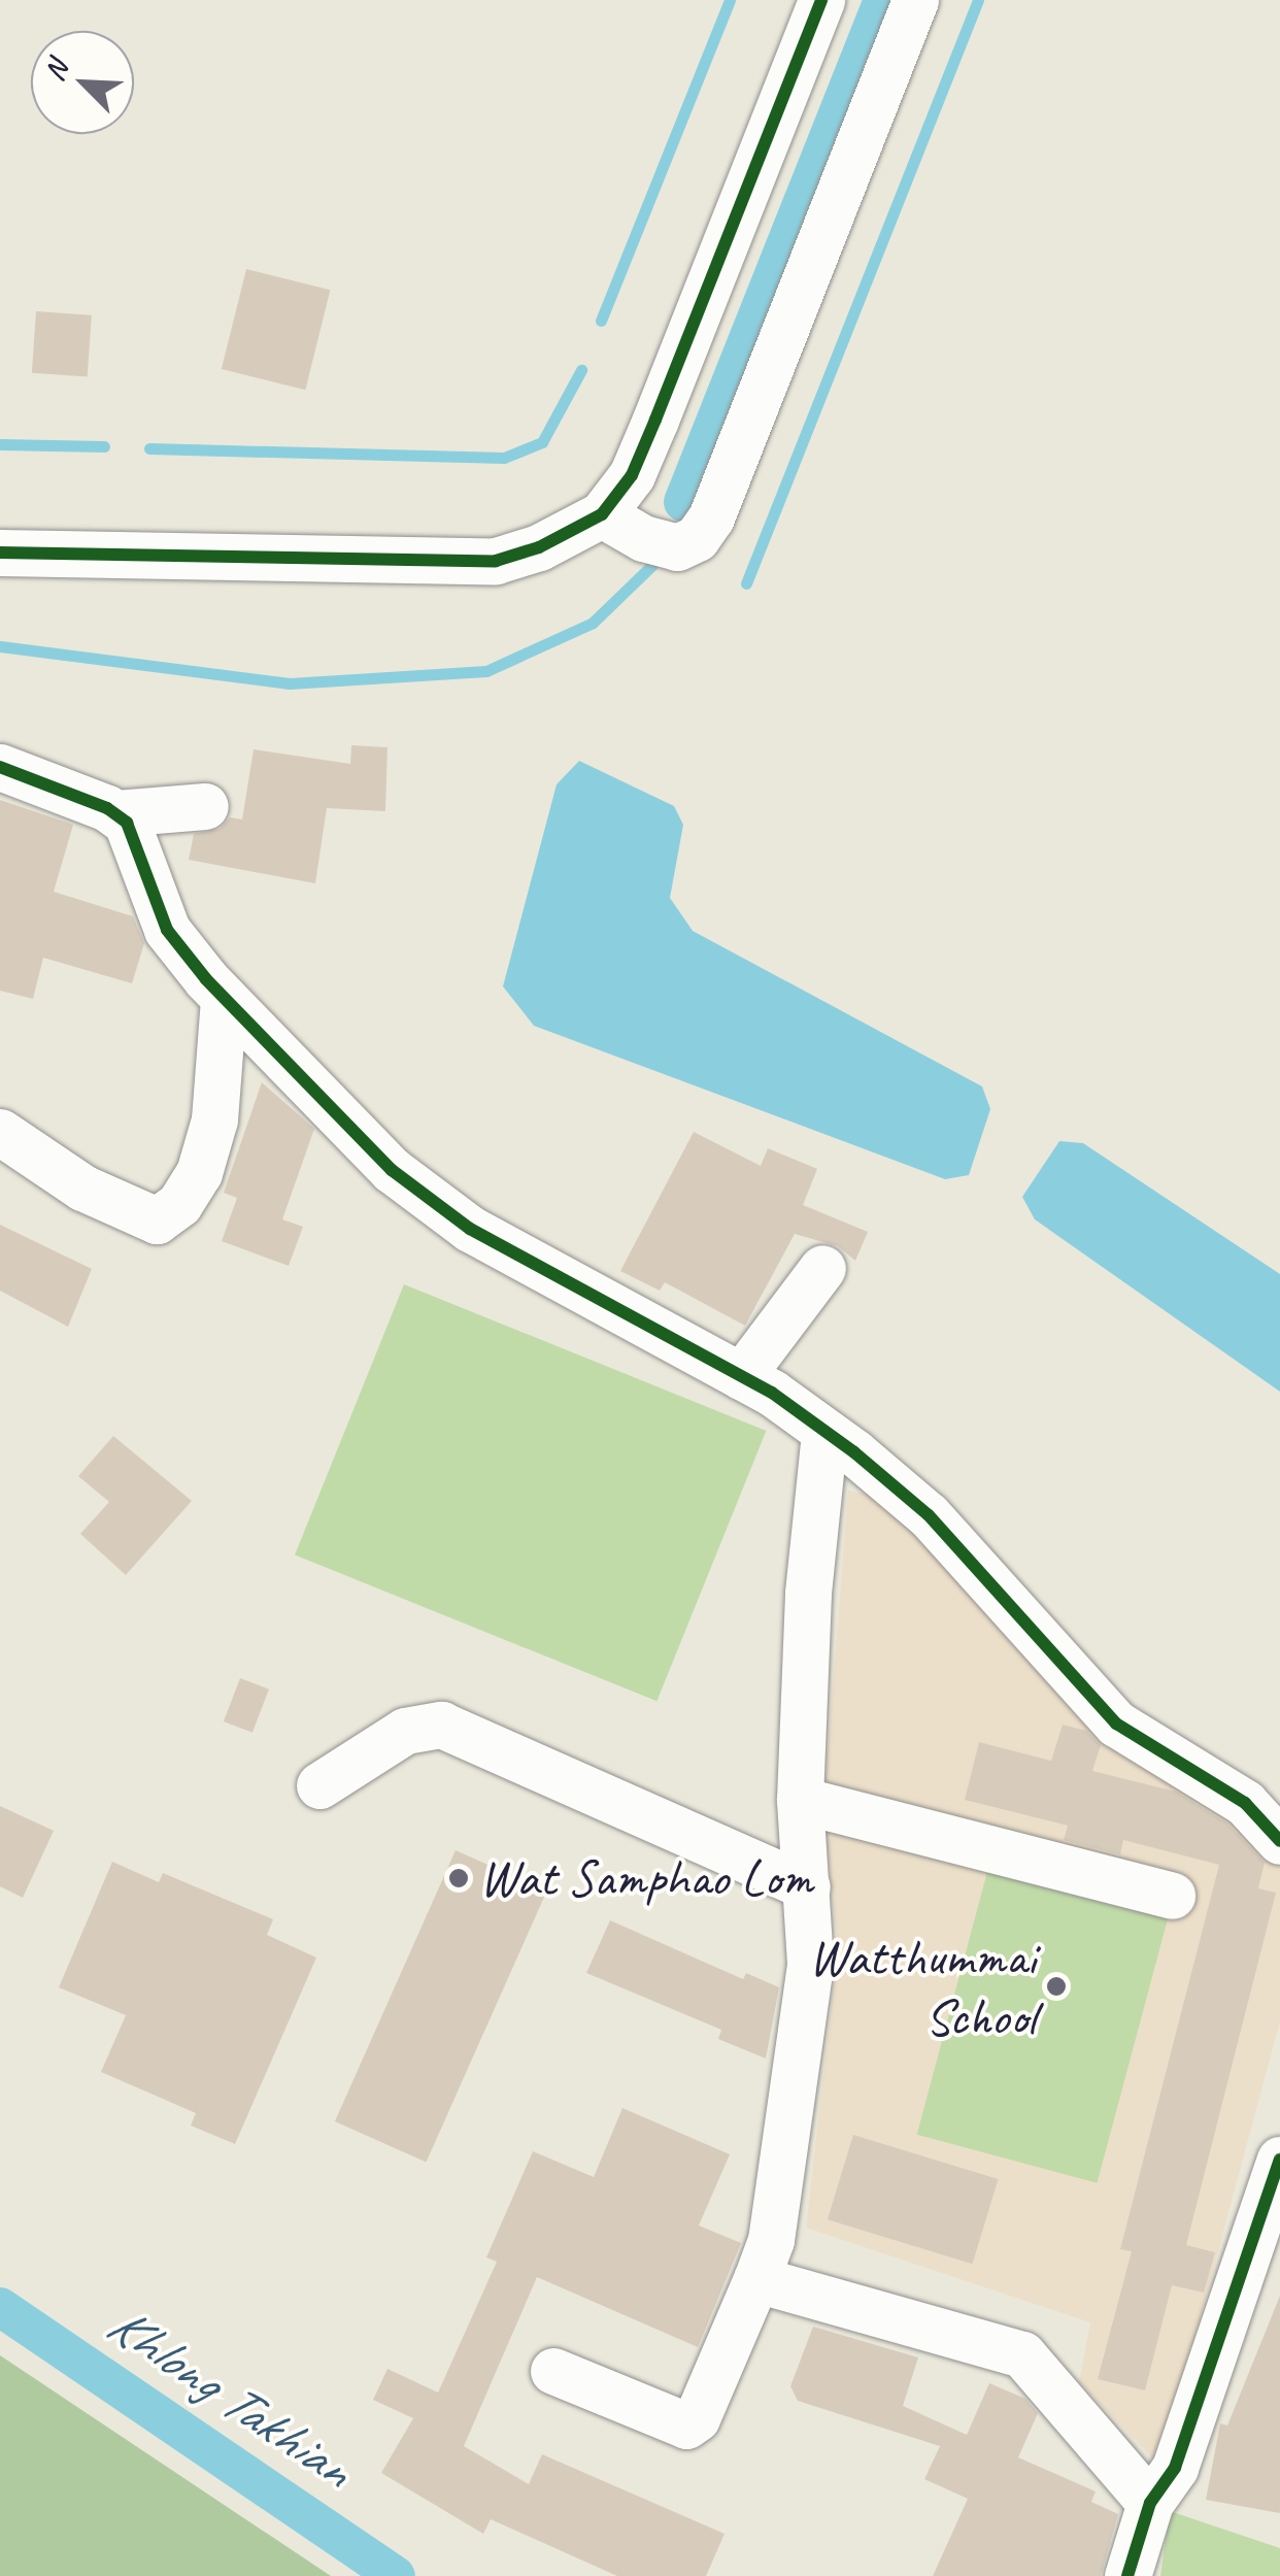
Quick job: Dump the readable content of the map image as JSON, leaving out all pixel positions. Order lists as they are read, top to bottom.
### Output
{
  "water": ["Khlong Takhian"],
  "places": ["Wat Samphao Lom", "Watthummai School"],
  "north": "top left"
}
